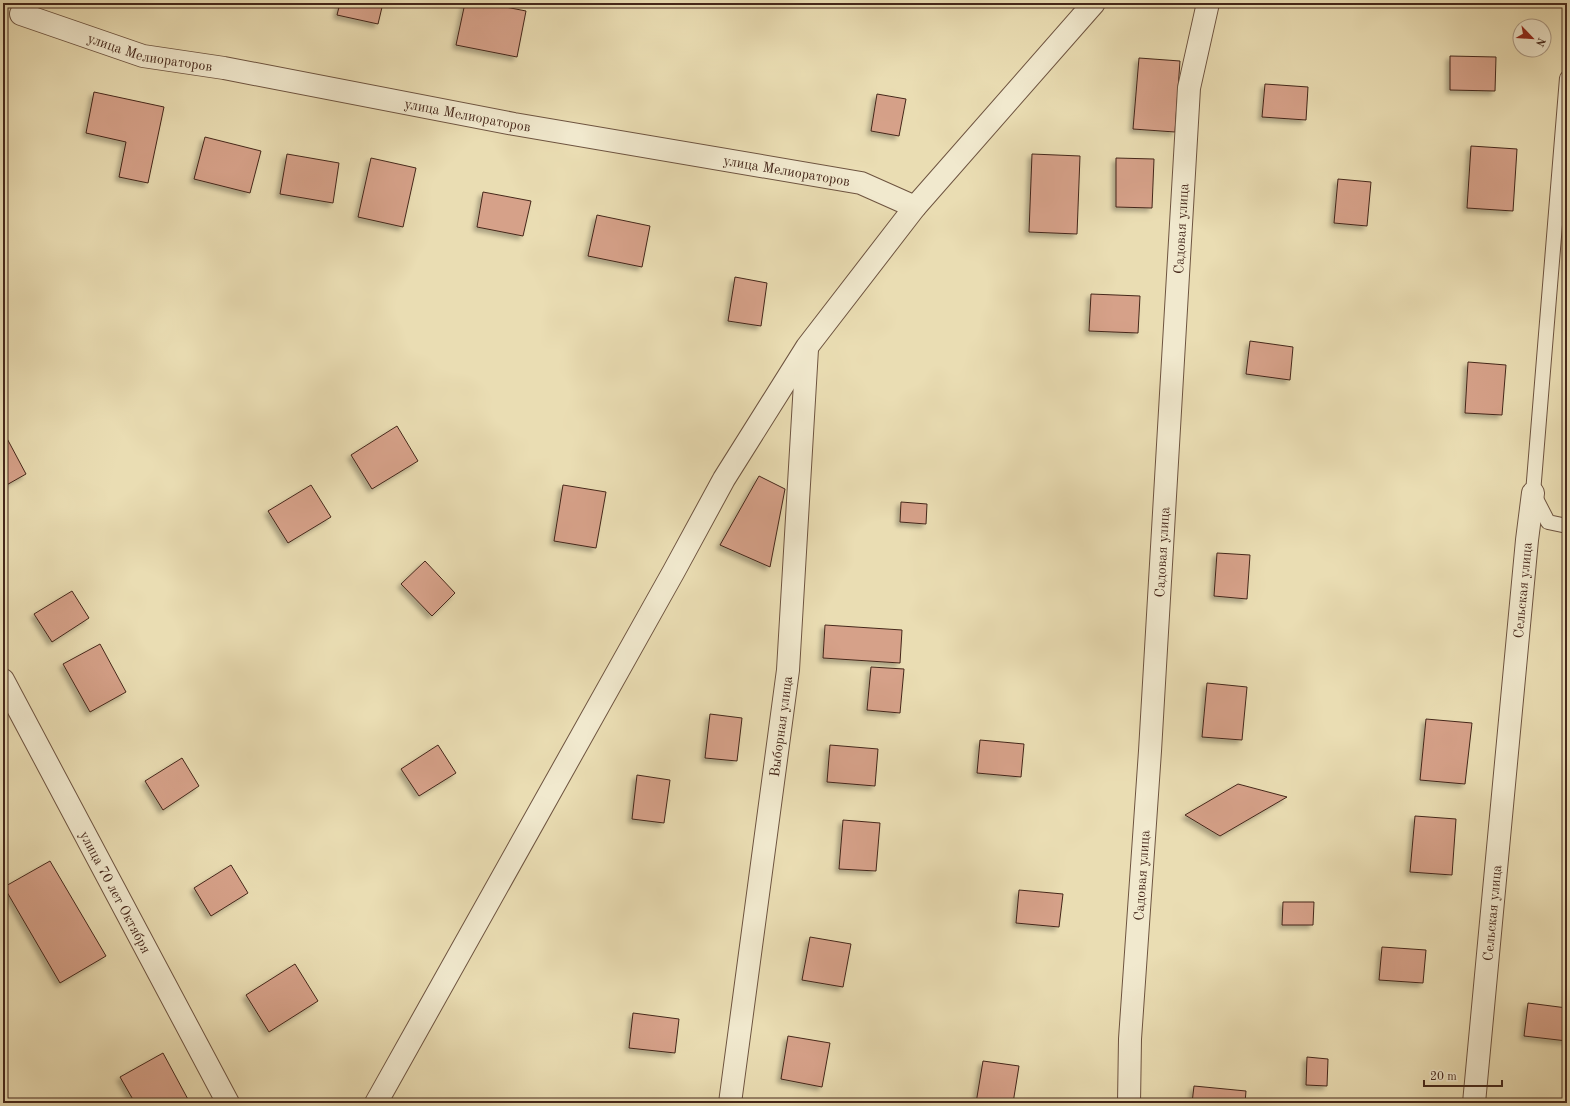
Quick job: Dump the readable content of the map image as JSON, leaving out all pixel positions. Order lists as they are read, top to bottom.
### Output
{
  "streets": {
    "street": [
      "улица Мелиораторов",
      "Садовая улица",
      "Сельская улица",
      "Выборная улица",
      "улица 70 лет Октября"
    ]
  },
  "scale_bar": "20 m",
  "north": "bottom right"
}
